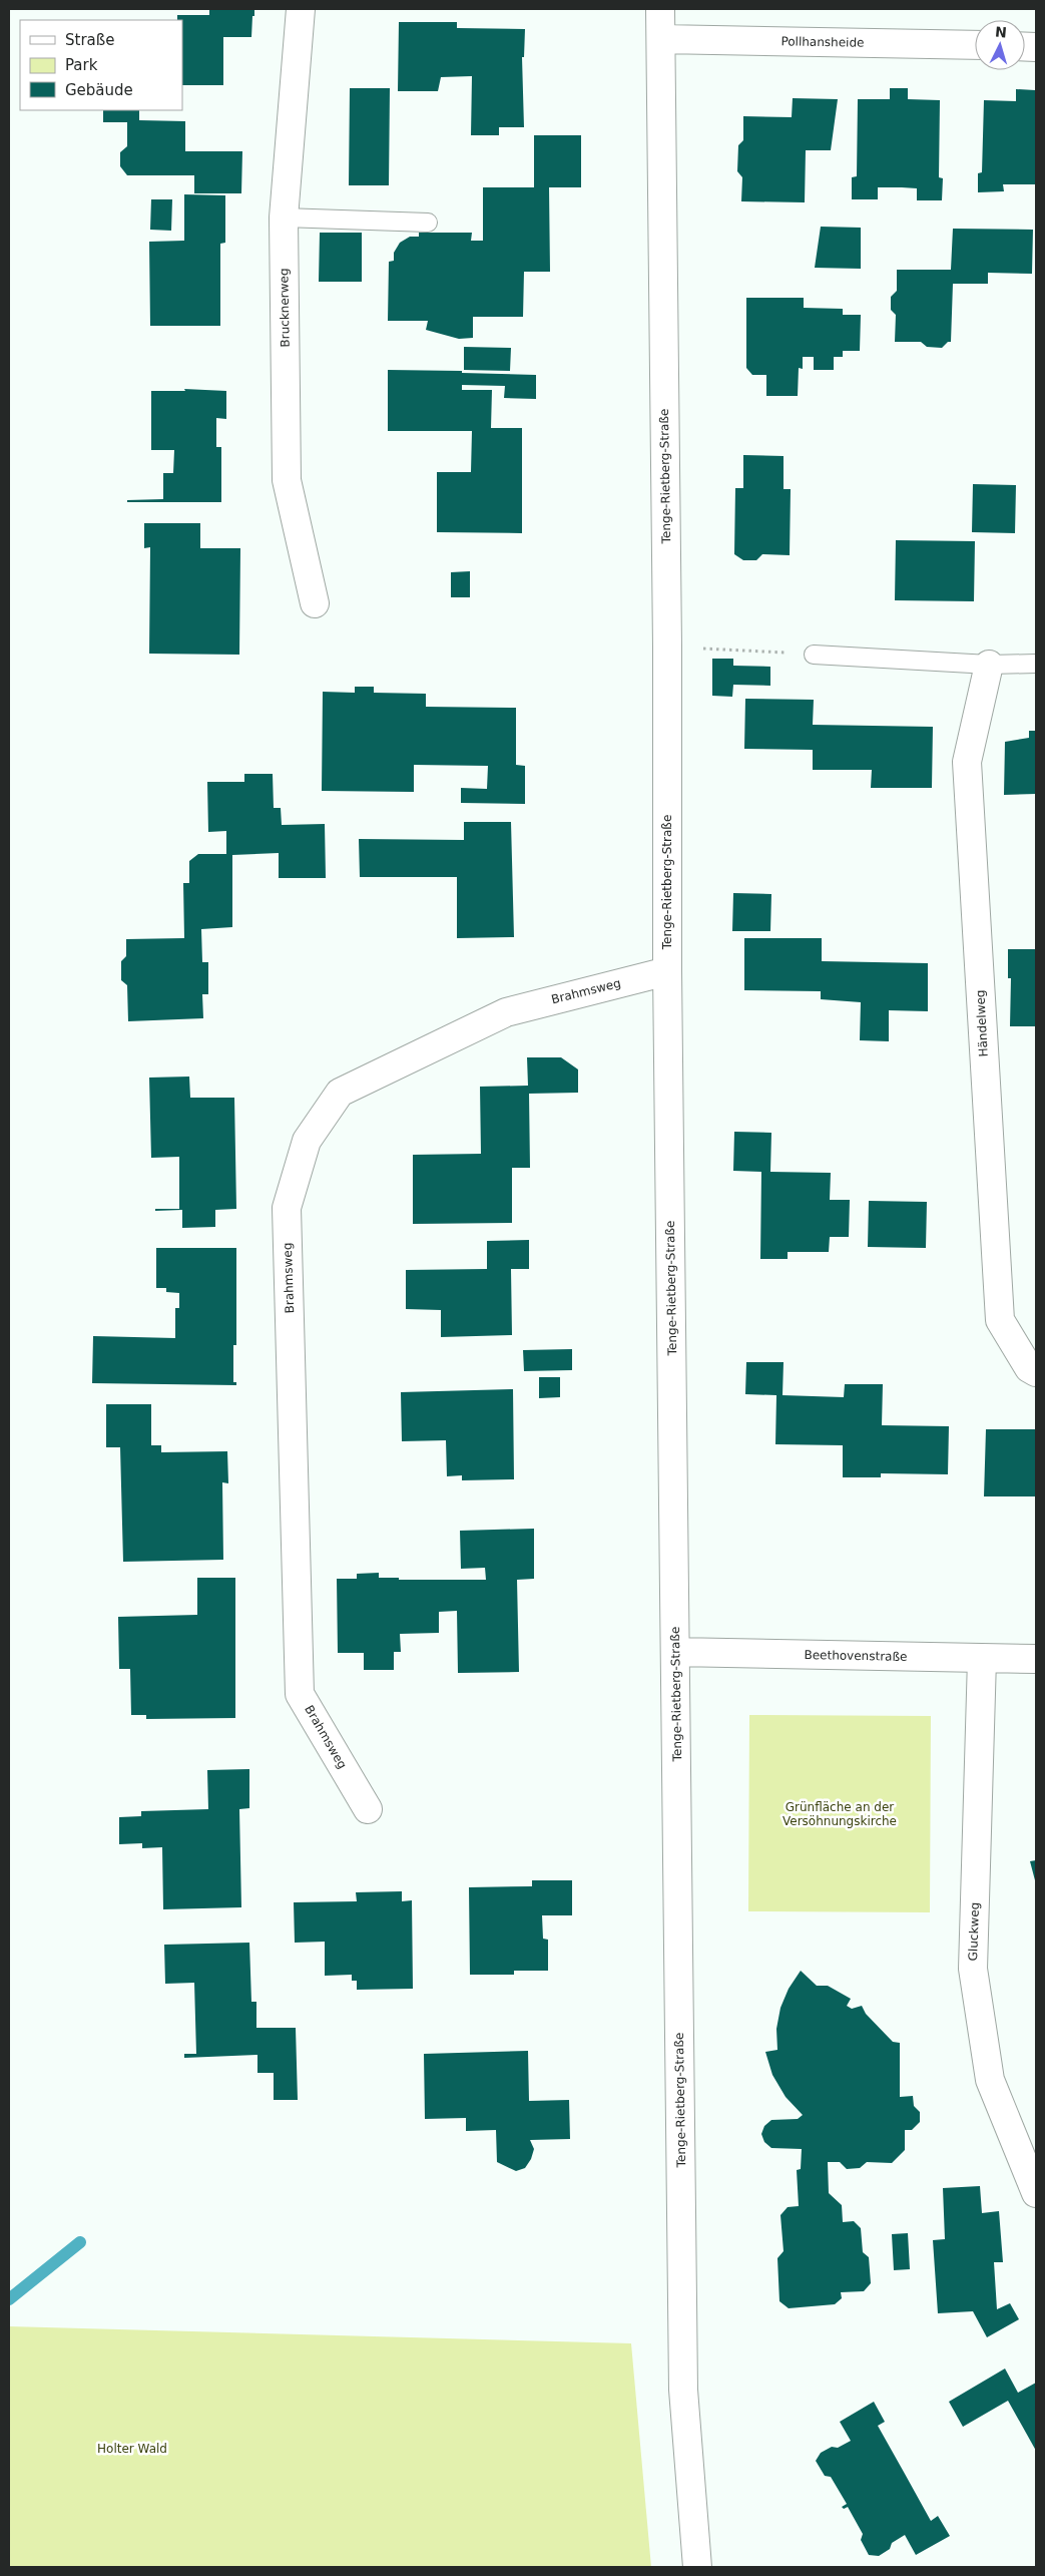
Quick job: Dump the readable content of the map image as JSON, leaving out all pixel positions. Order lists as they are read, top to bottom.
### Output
{
  "streets": {
    "street": [
      "Pollhansheide",
      "Brucknerweg",
      "Tenge-Rietberg-Straße",
      "Brahmsweg",
      "Händelweg",
      "Beethovenstraße",
      "Gluckweg"
    ]
  },
  "crossings": [
    ["Pollhansheide", "Tenge-Rietberg-Straße"],
    ["Tenge-Rietberg-Straße", "Brahmsweg"],
    ["Tenge-Rietberg-Straße", "Beethovenstraße"],
    ["Beethovenstraße", "Gluckweg"]
  ],
  "parks": ["Grünfläche an der Versöhnungskirche", "Holter Wald"],
  "legend": ["Straße", "Park", "Gebäude"],
  "north": "top"
}
